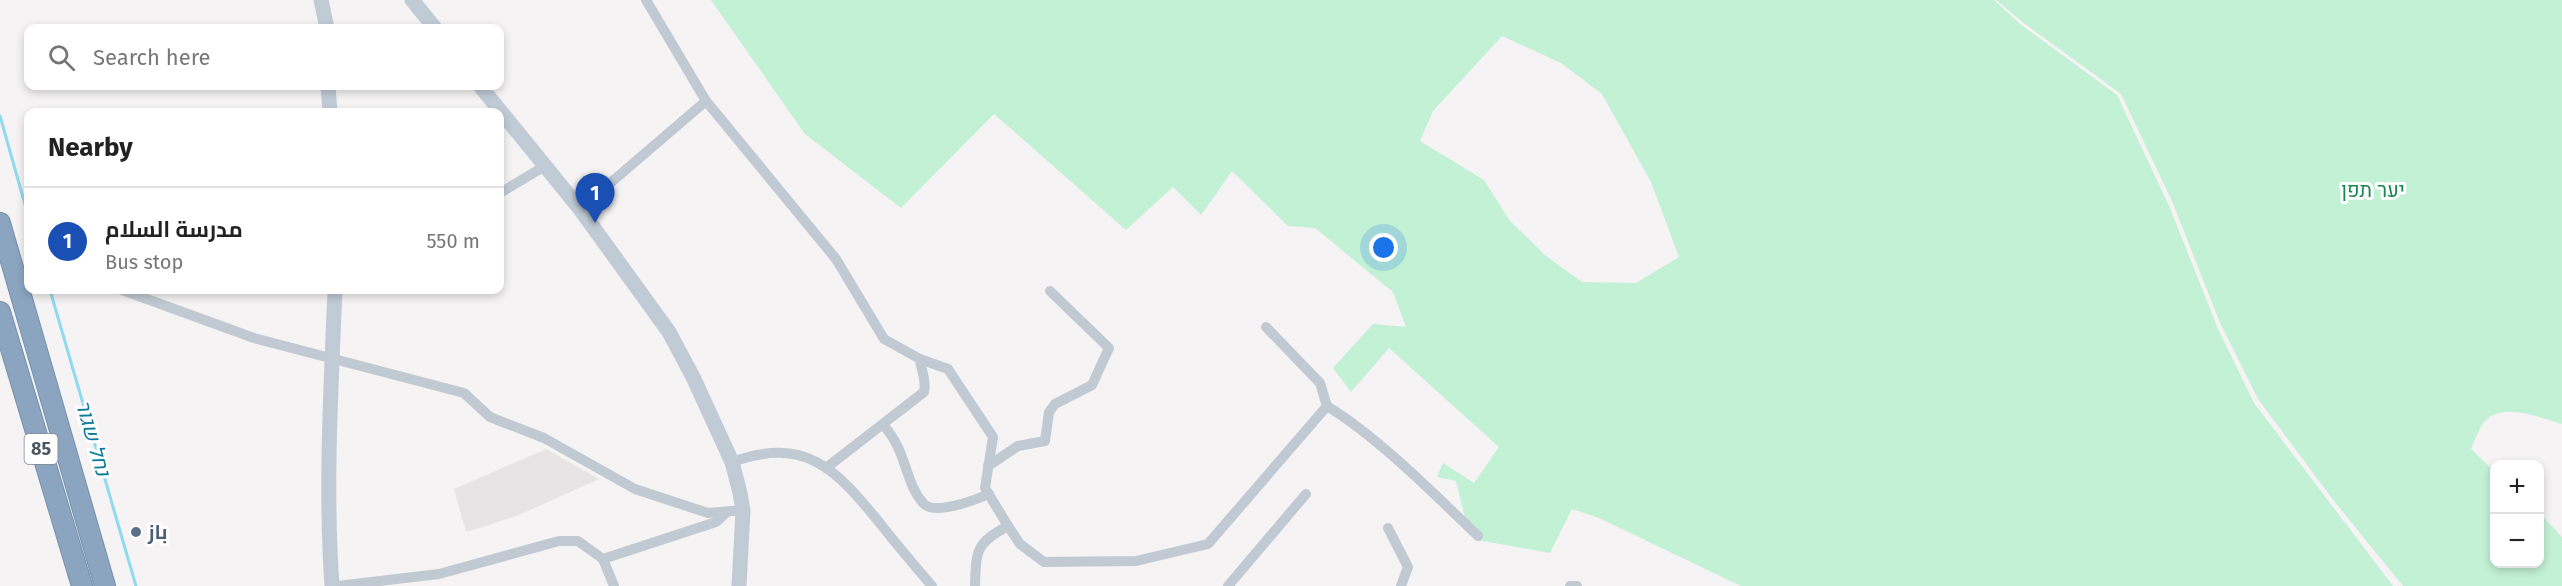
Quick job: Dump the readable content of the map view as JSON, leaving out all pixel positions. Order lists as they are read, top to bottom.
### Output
{
  "streets": {
    "highway": ["85"]
  },
  "water": ["נחל שגור"],
  "parks": ["יער תפן"],
  "places": ["باز"],
  "page": {
    "search": "Search here",
    "heading": "Nearby",
    "pins": "1",
    "list": [
      {
        "mark": "1",
        "name": "مدرسة السلام",
        "note": "Bus stop",
        "value": "550 m"
      }
    ],
    "map_buttons": ["+", "−"]
  }
}
